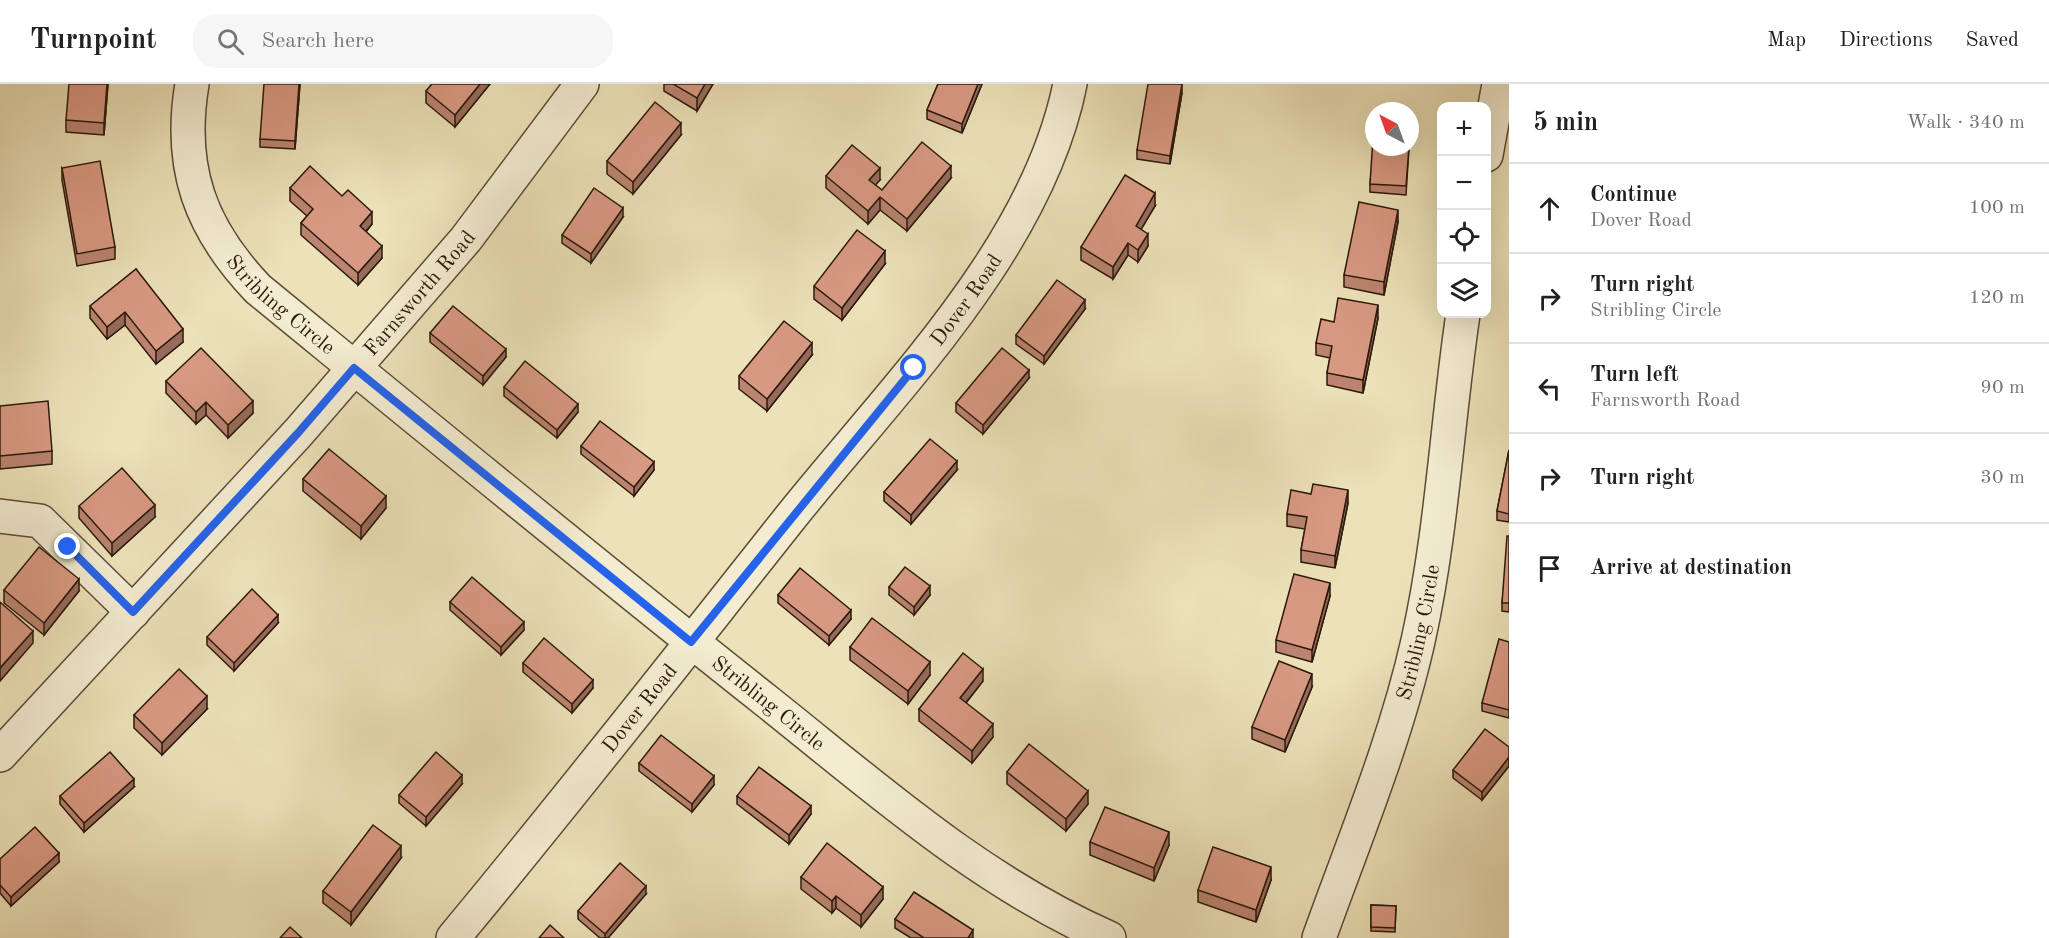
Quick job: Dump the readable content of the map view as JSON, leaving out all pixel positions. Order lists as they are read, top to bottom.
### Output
{
  "streets": {
    "street": ["Farnsworth Road", "Dover Road", "Stribling Circle"]
  },
  "crossings": [
    ["Farnsworth Road", "Stribling Circle"],
    ["Dover Road", "Stribling Circle"]
  ],
  "north": "top left",
  "page": {
    "header": "Turnpoint",
    "search": "Search here",
    "nav": ["Map", "Directions", "Saved"],
    "heading": ["5 min", "Walk · 340 m"],
    "map_buttons": ["+", "−"],
    "list": [
      ["Continue", "Dover Road", "100 m"],
      ["Turn right", "Stribling Circle", "120 m"],
      ["Turn left", "Farnsworth Road", "90 m"],
      ["Turn right", "30 m"],
      "Arrive at destination"
    ]
  }
}
